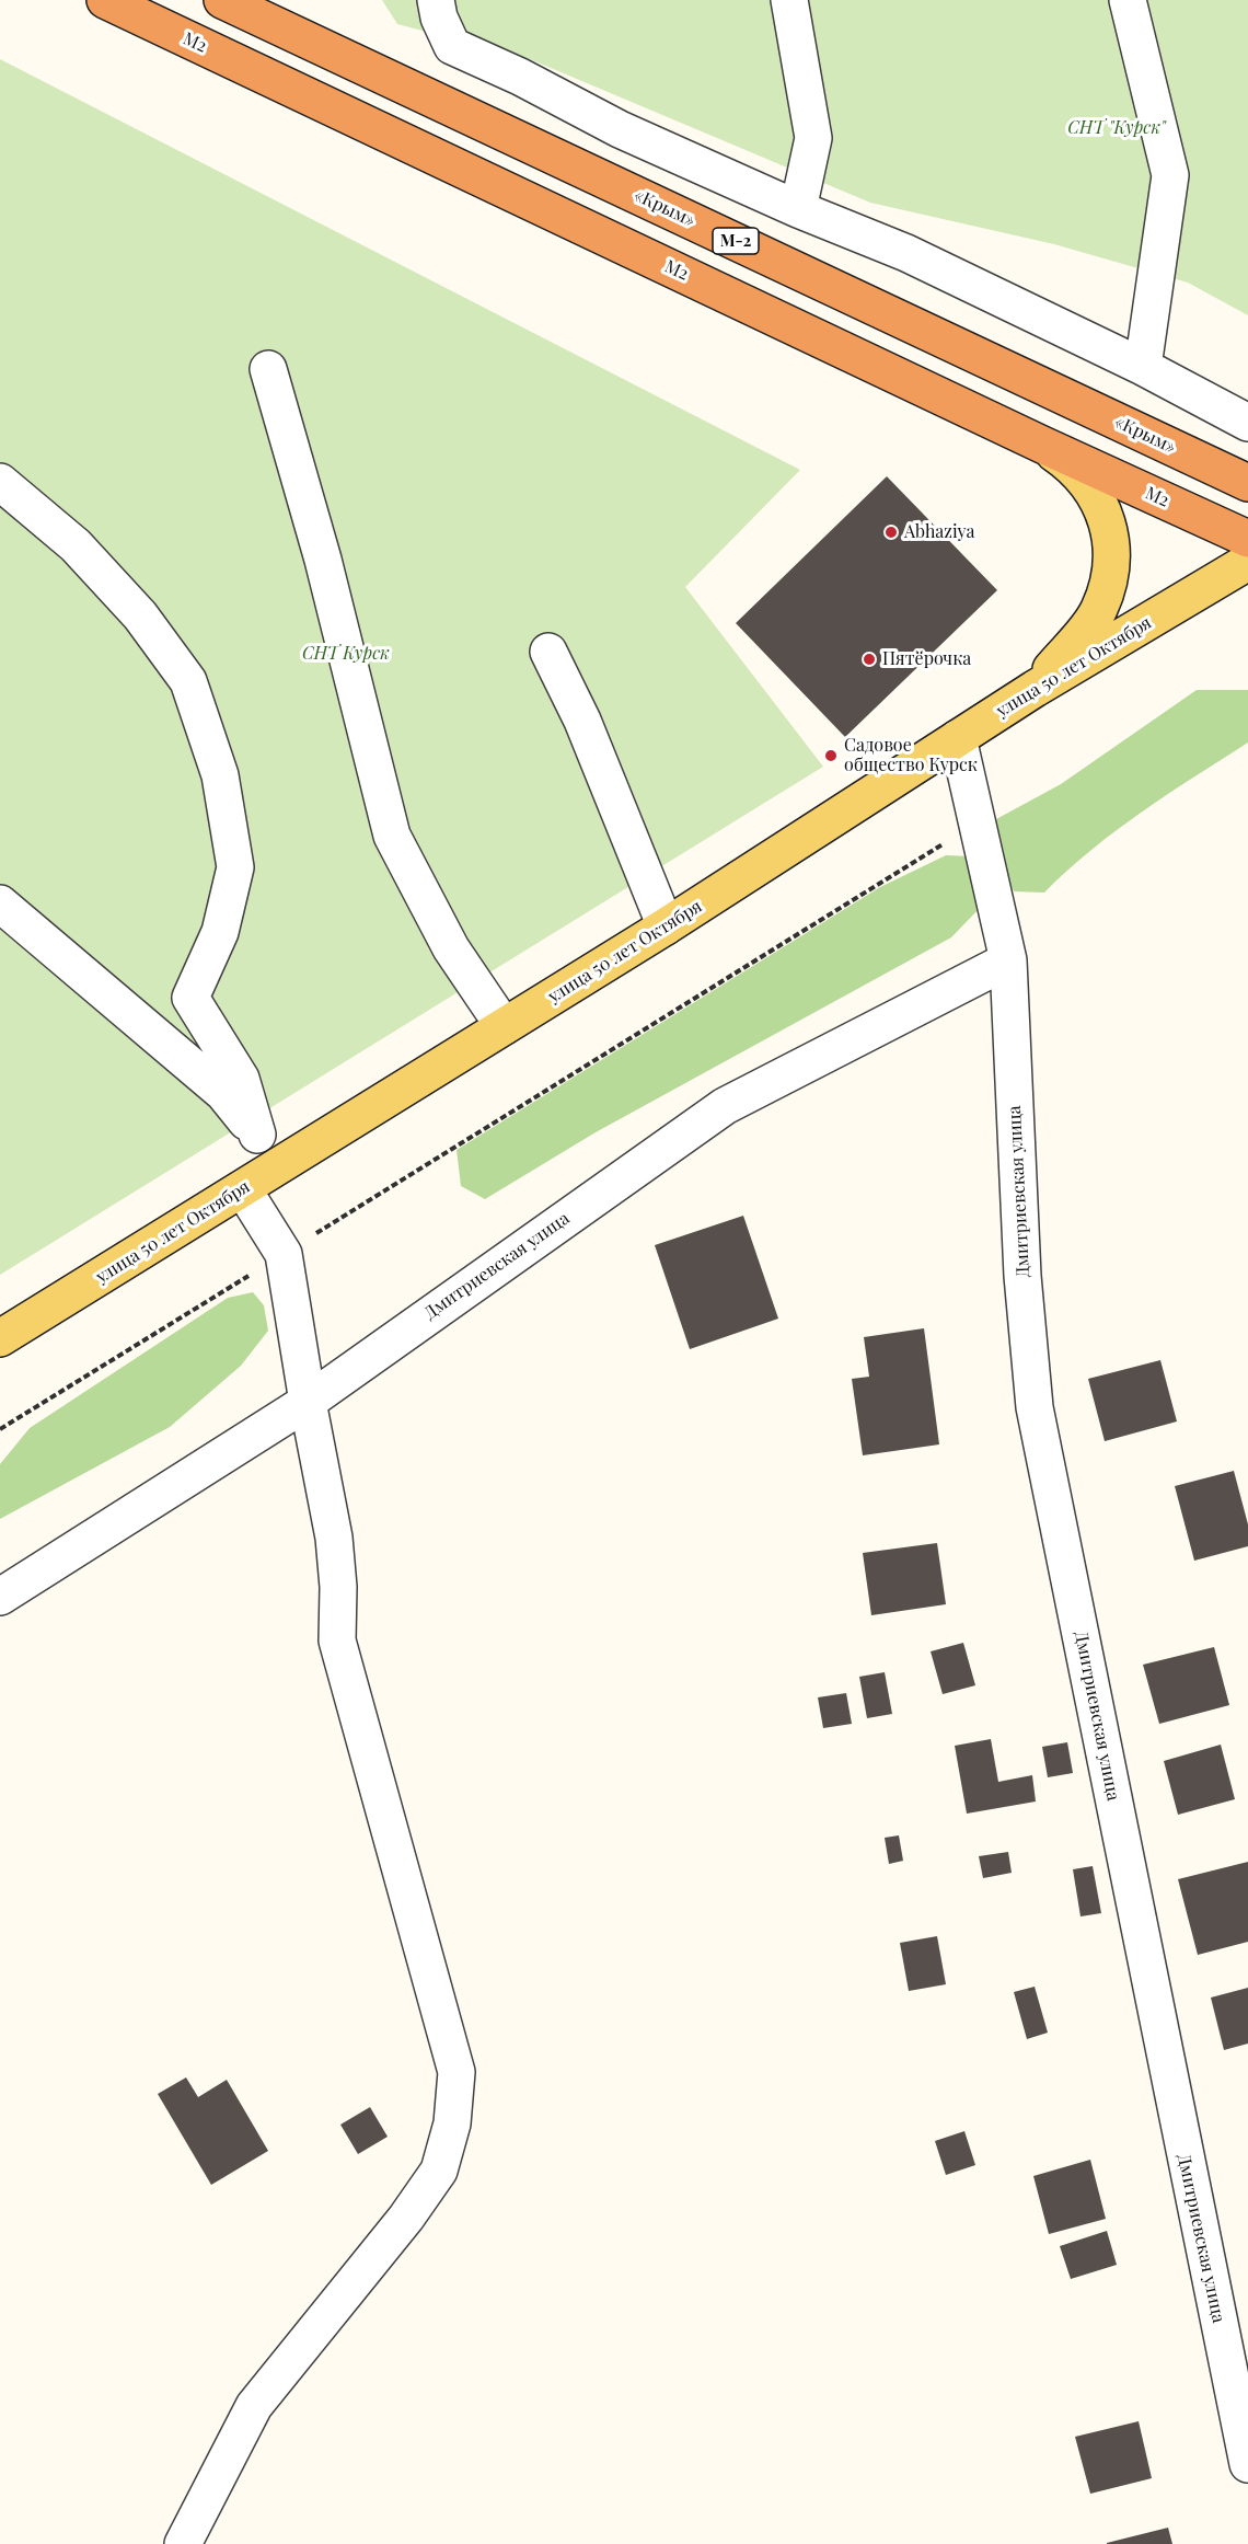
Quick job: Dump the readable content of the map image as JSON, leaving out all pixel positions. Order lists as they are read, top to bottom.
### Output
{
  "streets": {
    "highway": ["М2", "«Крым»", "М-2"],
    "main road": ["улица 50 лет Октября"],
    "street": ["Дмитриевская улица"]
  },
  "crossings": [
    ["улица 50 лет Октября", "Дмитриевская улица"]
  ],
  "parks": ["СНТ \"Курск\"", "СНТ Курск"],
  "places": ["Abhaziya", "Пятёрочка", "Садовое общество Курск"]
}
